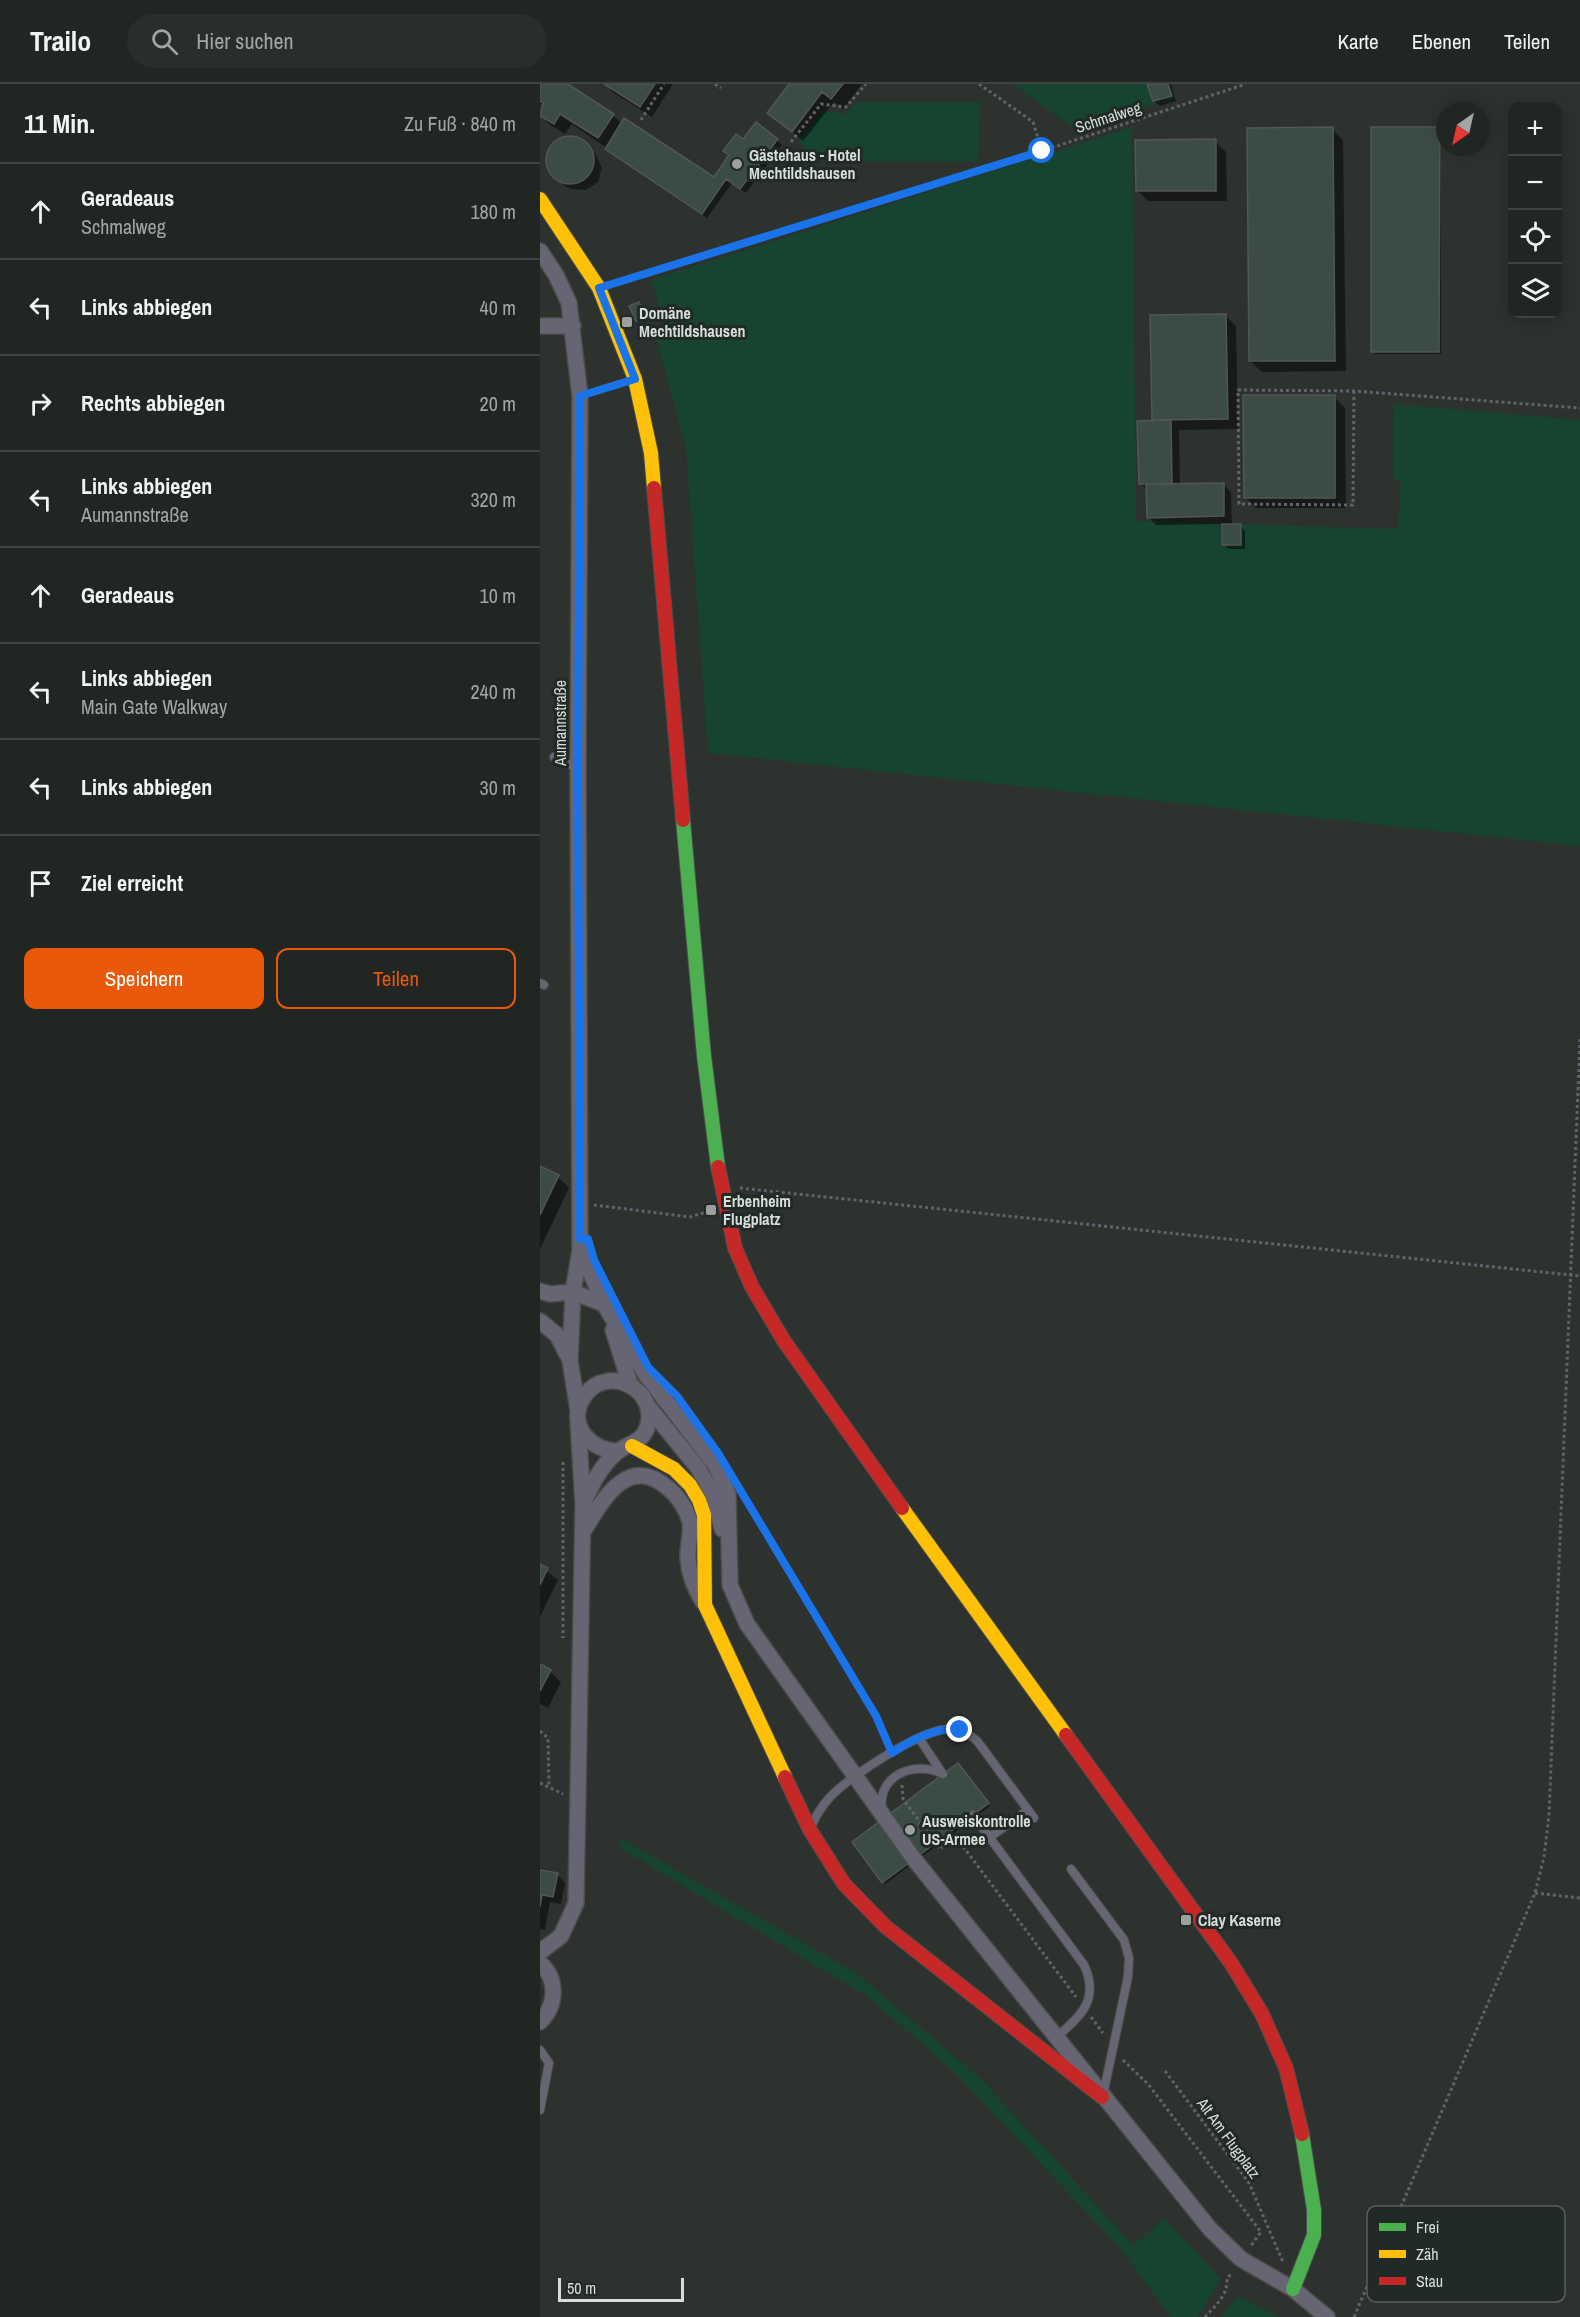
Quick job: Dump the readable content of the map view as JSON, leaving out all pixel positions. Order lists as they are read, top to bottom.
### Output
{
  "streets": {
    "street": ["Aumannstraße"],
    "path": ["Schmalweg", "Alt Am Flugplatz"]
  },
  "places": {
    "other": ["Gästehaus - Hotel Mechtildshausen", "Ausweiskontrolle US-Armee"],
    "transit": ["Domäne Mechtildshausen", "Erbenheim Flugplatz", "Clay Kaserne"]
  },
  "legend": ["Frei", "Zäh", "Stau"],
  "scale_bar": "50 m",
  "north": "bottom left",
  "page": {
    "header": "Trailo",
    "search": "Hier suchen",
    "nav": ["Karte", "Ebenen", "Teilen"],
    "heading": ["11 Min.", "Zu Fuß · 840 m"],
    "map_buttons": ["+", "−"],
    "list": [
      ["Geradeaus", "Schmalweg", "180 m"],
      ["Links abbiegen", "40 m"],
      ["Rechts abbiegen", "20 m"],
      ["Links abbiegen", "Aumannstraße", "320 m"],
      ["Geradeaus", "10 m"],
      ["Links abbiegen", "Main Gate Walkway", "240 m"],
      ["Links abbiegen", "30 m"],
      "Ziel erreicht"
    ],
    "buttons": ["Speichern", "Teilen"],
    "scale": "50 m"
  }
}
